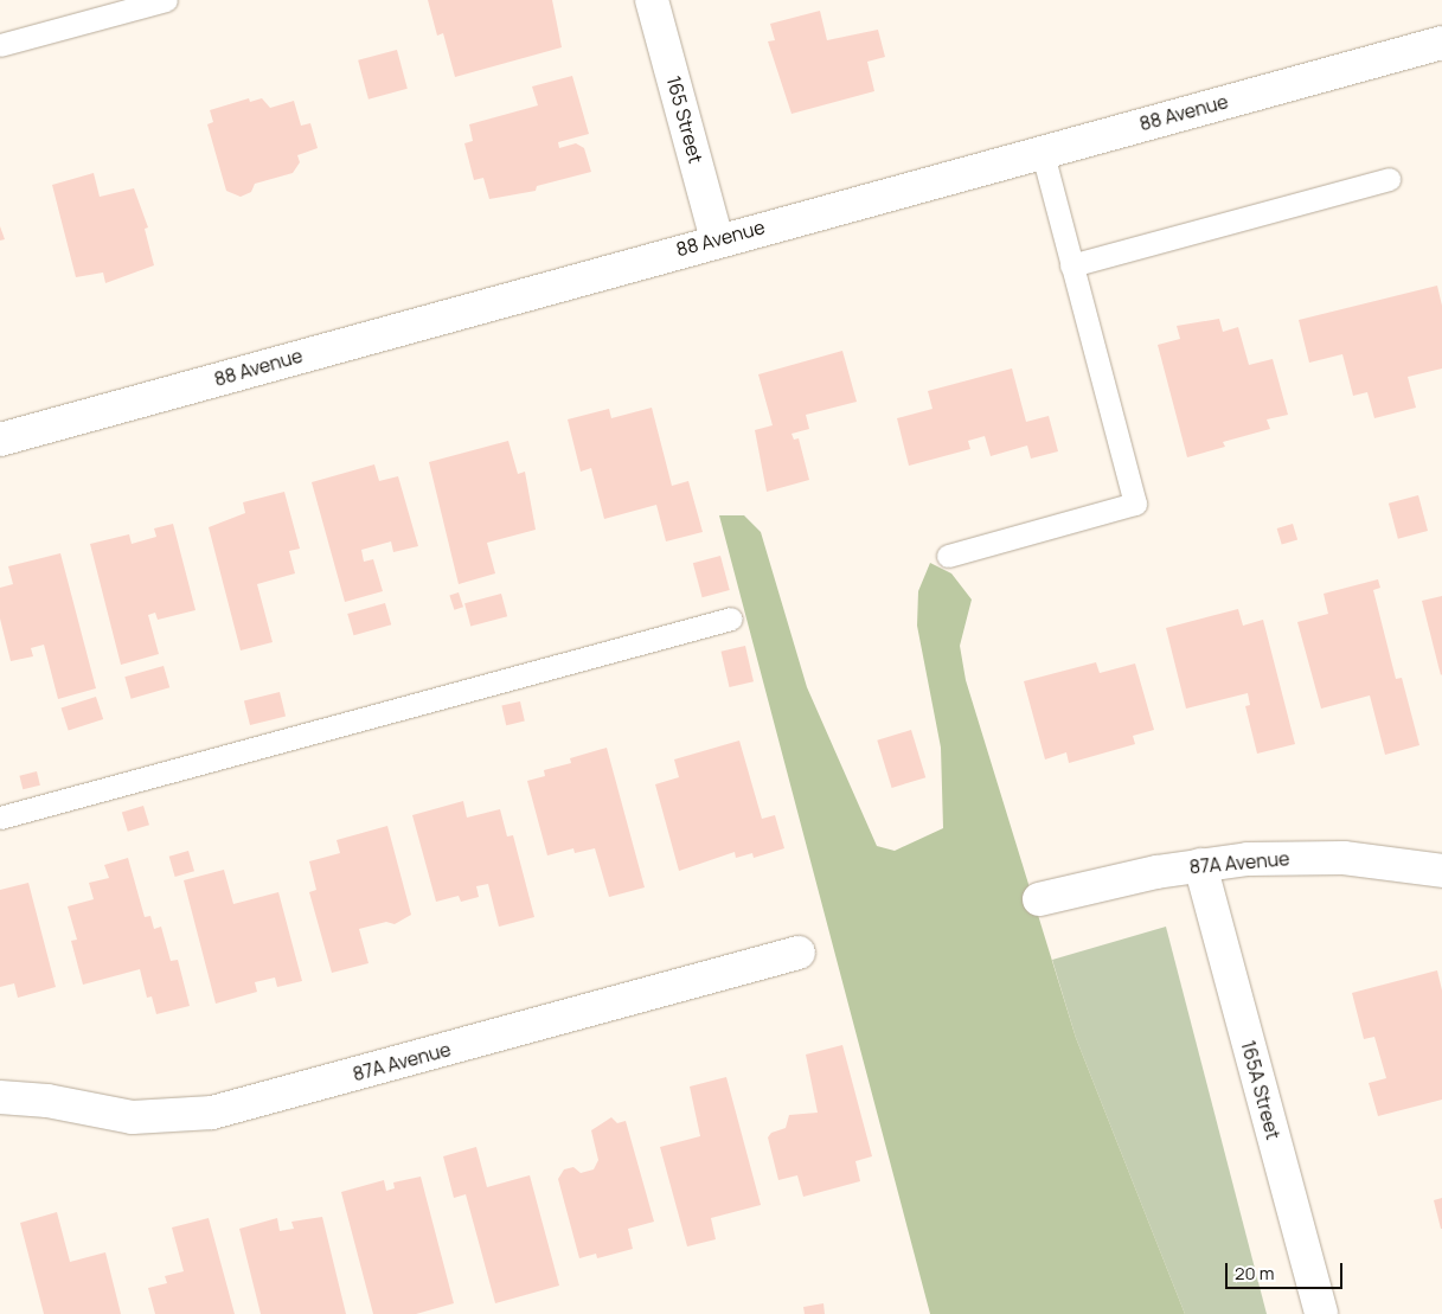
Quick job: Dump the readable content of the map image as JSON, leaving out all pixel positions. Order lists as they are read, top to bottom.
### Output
{
  "streets": {
    "street": [
      "88 Avenue",
      "165 Street",
      "87A Avenue",
      "165A Street"
    ]
  },
  "crossings": [
    ["88 Avenue", "165 Street"],
    ["87A Avenue", "165A Street"]
  ],
  "scale_bar": "20 m"
}
